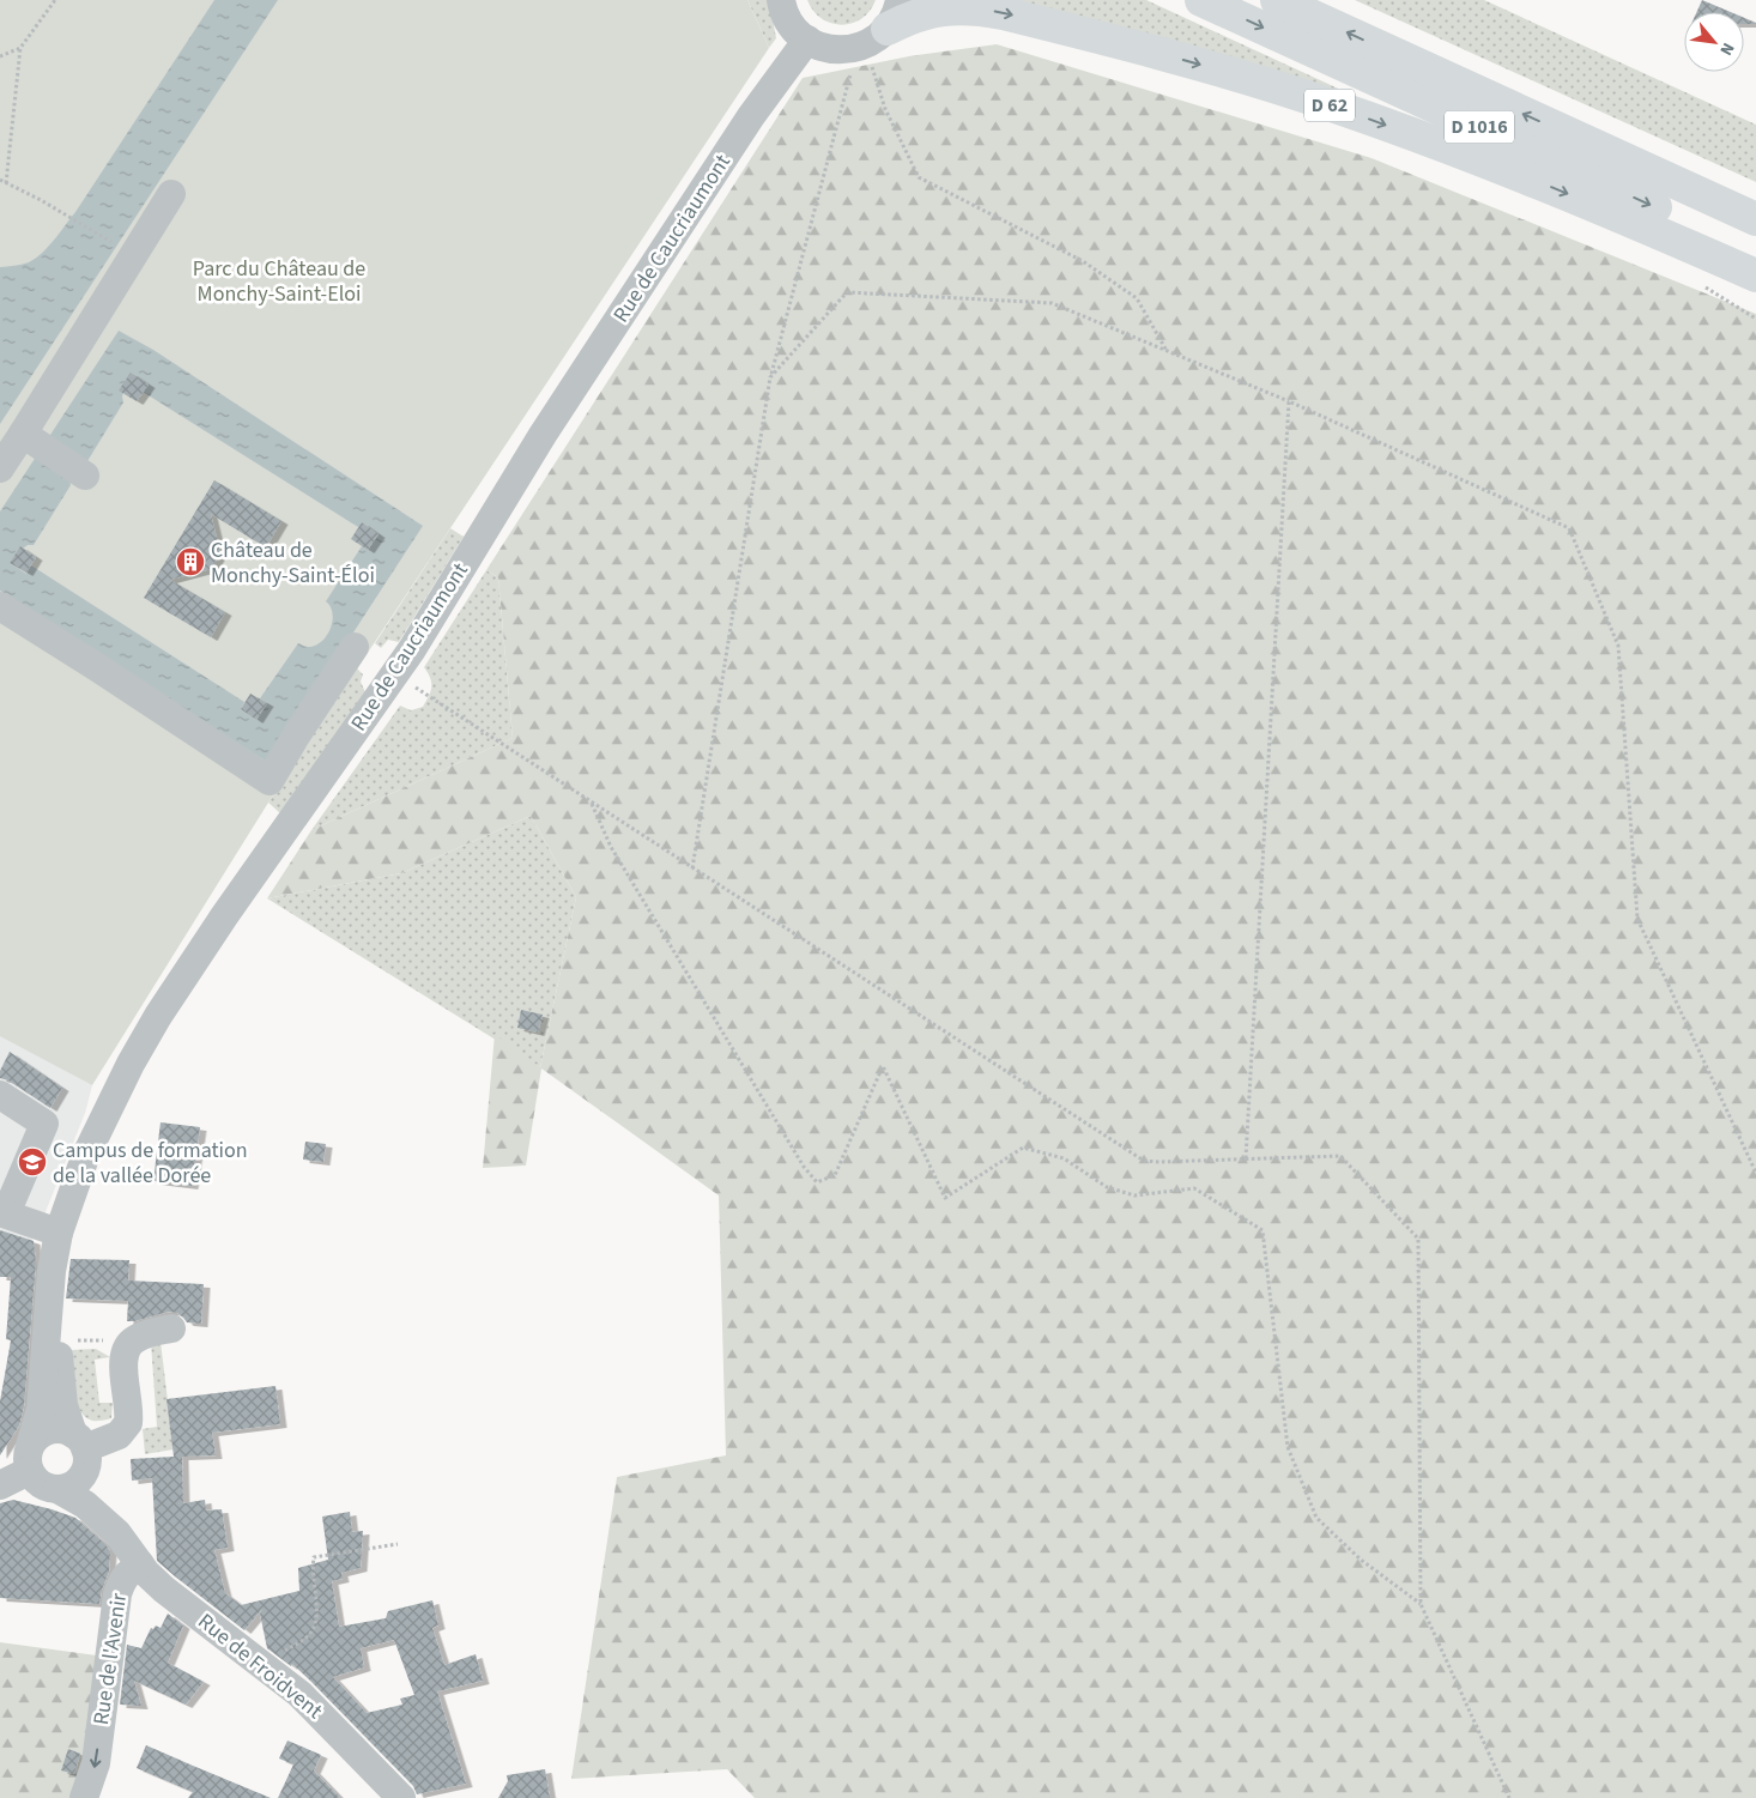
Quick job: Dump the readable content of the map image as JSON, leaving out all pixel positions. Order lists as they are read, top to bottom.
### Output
{
  "streets": {
    "highway": ["D 62", "D 1016"],
    "street": ["Rue de Caucriaumont", "Rue de l'Avenir", "Rue de Froidvent"]
  },
  "crossings": [
    ["Rue de l'Avenir", "Rue de Froidvent"]
  ],
  "one_way": ["Rue de l'Avenir"],
  "parks": ["Parc du Château de Monchy-Saint-Eloi"],
  "places": {
    "building": ["Château de Monchy-Saint-Éloi"],
    "school or university": ["Campus de formation de la vallée Dorée"]
  },
  "north": "bottom right"
}
